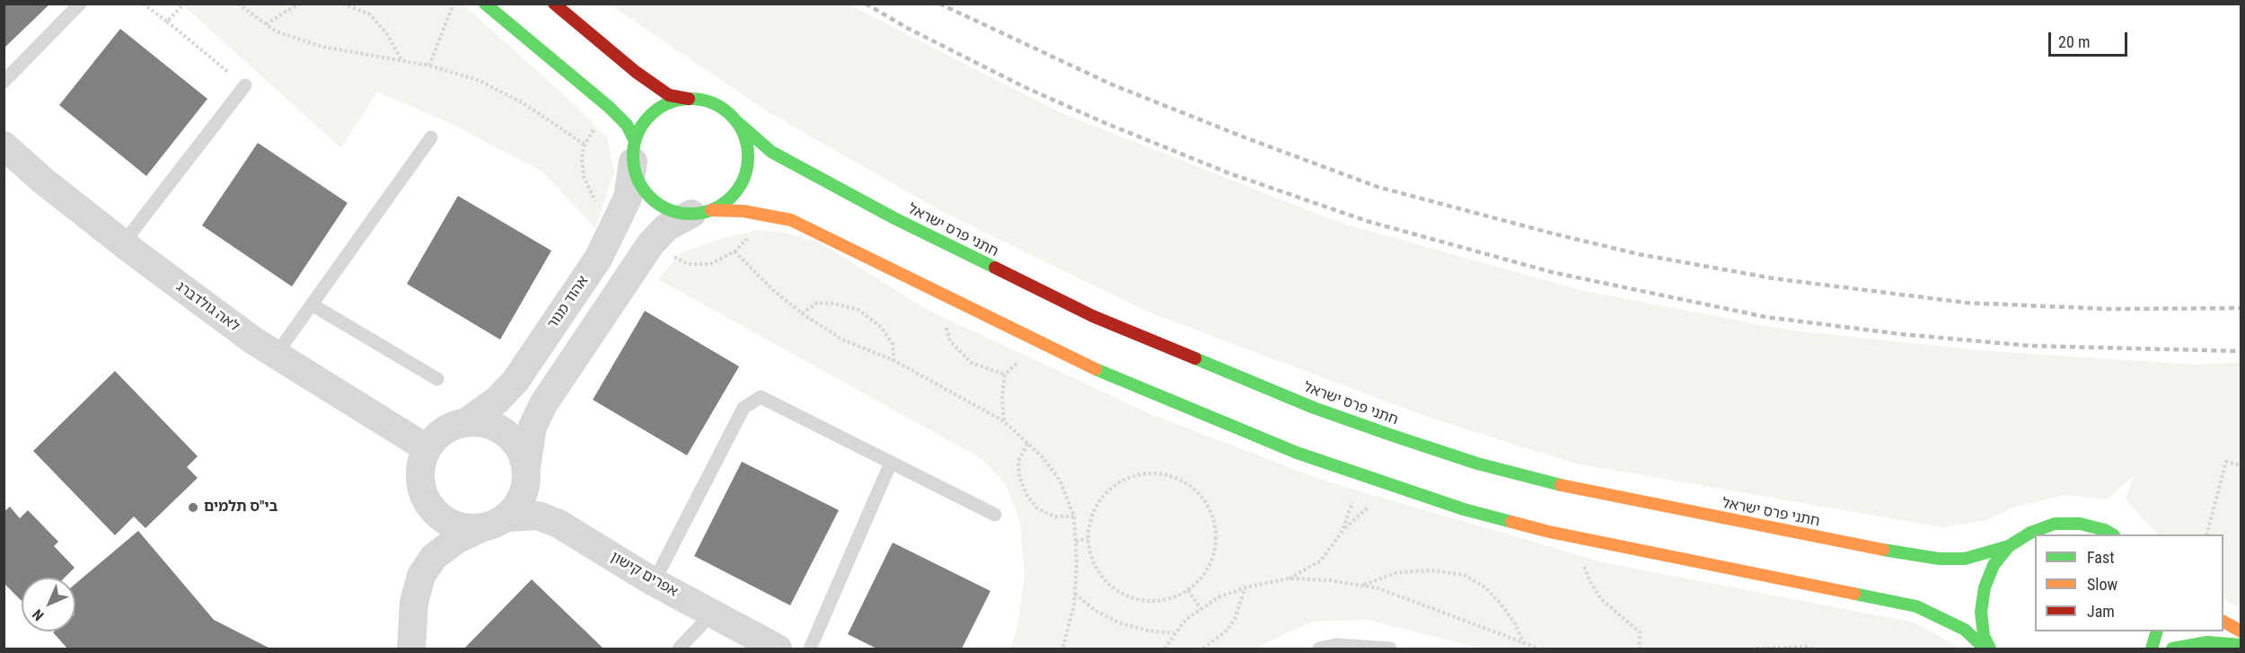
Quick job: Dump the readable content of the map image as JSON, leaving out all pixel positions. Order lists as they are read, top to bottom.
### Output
{
  "streets": {
    "main road": ["חתני פרס ישראל"],
    "street": ["אהוד מנור", "לאה גולדברג", "אפרים קישון"]
  },
  "crossings": [
    ["חתני פרס ישראל", "אהוד מנור"],
    ["אהוד מנור", "לאה גולדברג"],
    ["אהוד מנור", "אפרים קישון"],
    ["לאה גולדברג", "אפרים קישון"]
  ],
  "places": ["בי\"ס תלמים"],
  "legend": ["Fast", "Slow", "Jam"],
  "scale_bar": "20 m",
  "north": "bottom left"
}
